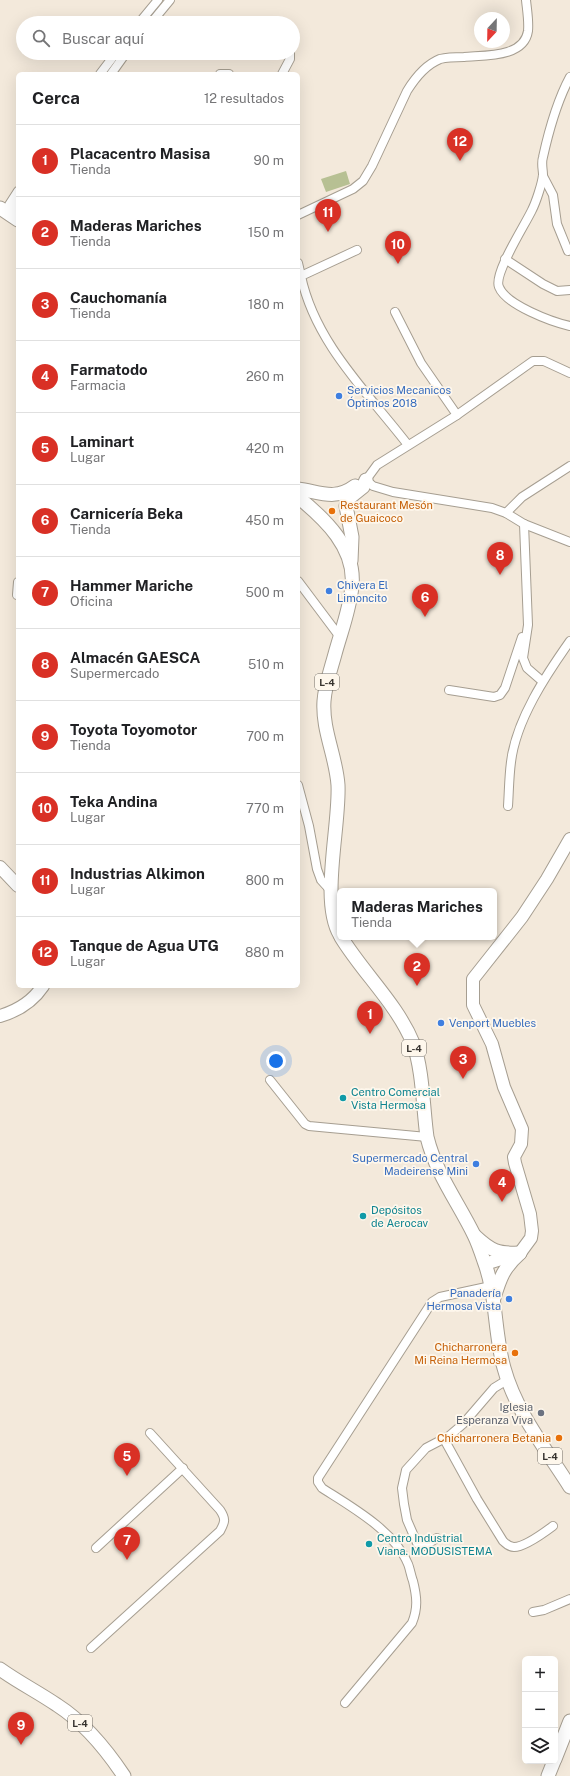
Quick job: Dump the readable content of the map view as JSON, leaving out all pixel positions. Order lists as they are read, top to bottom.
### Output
{
  "streets": {
    "main road": ["L-4"]
  },
  "places": [
    "Servicios Mecanicos Óptimos 2018",
    "Restaurant Mesón de Guaicoco",
    "Chivera El Limoncito",
    "Venport Muebles",
    "Centro Comercial Vista Hermosa",
    "Supermercado Central Madeirense Mini",
    "Depósitos de Aerocav",
    "Panadería Hermosa Vista",
    "Chicharronera Mi Reina Hermosa",
    "Iglesia Esperanza Viva",
    "Chicharronera Betania",
    "Centro Industrial Viana. MODUSISTEMA"
  ],
  "north": "bottom",
  "page": {
    "search": "Buscar aquí",
    "heading": ["Cerca", "12 resultados"],
    "list": [
      {
        "mark": "1",
        "name": "Placacentro Masisa",
        "note": "Tienda",
        "value": "90 m"
      },
      {
        "mark": "2",
        "name": "Maderas Mariches",
        "note": "Tienda",
        "value": "150 m"
      },
      {
        "mark": "3",
        "name": "Cauchomanía",
        "note": "Tienda",
        "value": "180 m"
      },
      {
        "mark": "4",
        "name": "Farmatodo",
        "note": "Farmacia",
        "value": "260 m"
      },
      {
        "mark": "5",
        "name": "Laminart",
        "note": "Lugar",
        "value": "420 m"
      },
      {
        "mark": "6",
        "name": "Carnicería Beka",
        "note": "Tienda",
        "value": "450 m"
      },
      {
        "mark": "7",
        "name": "Hammer Mariche",
        "note": "Oficina",
        "value": "500 m"
      },
      {
        "mark": "8",
        "name": "Almacén GAESCA",
        "note": "Supermercado",
        "value": "510 m"
      },
      {
        "mark": "9",
        "name": "Toyota Toyomotor",
        "note": "Tienda",
        "value": "700 m"
      },
      {
        "mark": "10",
        "name": "Teka Andina",
        "note": "Lugar",
        "value": "770 m"
      },
      {
        "mark": "11",
        "name": "Industrias Alkimon",
        "note": "Lugar",
        "value": "800 m"
      },
      {
        "mark": "12",
        "name": "Tanque de Agua UTG",
        "note": "Lugar",
        "value": "880 m"
      }
    ],
    "pins": [
      "12",
      "11",
      "10",
      "8",
      "6",
      "2",
      "1",
      "3",
      "4",
      "5",
      "7",
      "9"
    ],
    "popup": ["Maderas Mariches", "Tienda"],
    "map_buttons": ["+", "−"]
  }
}
